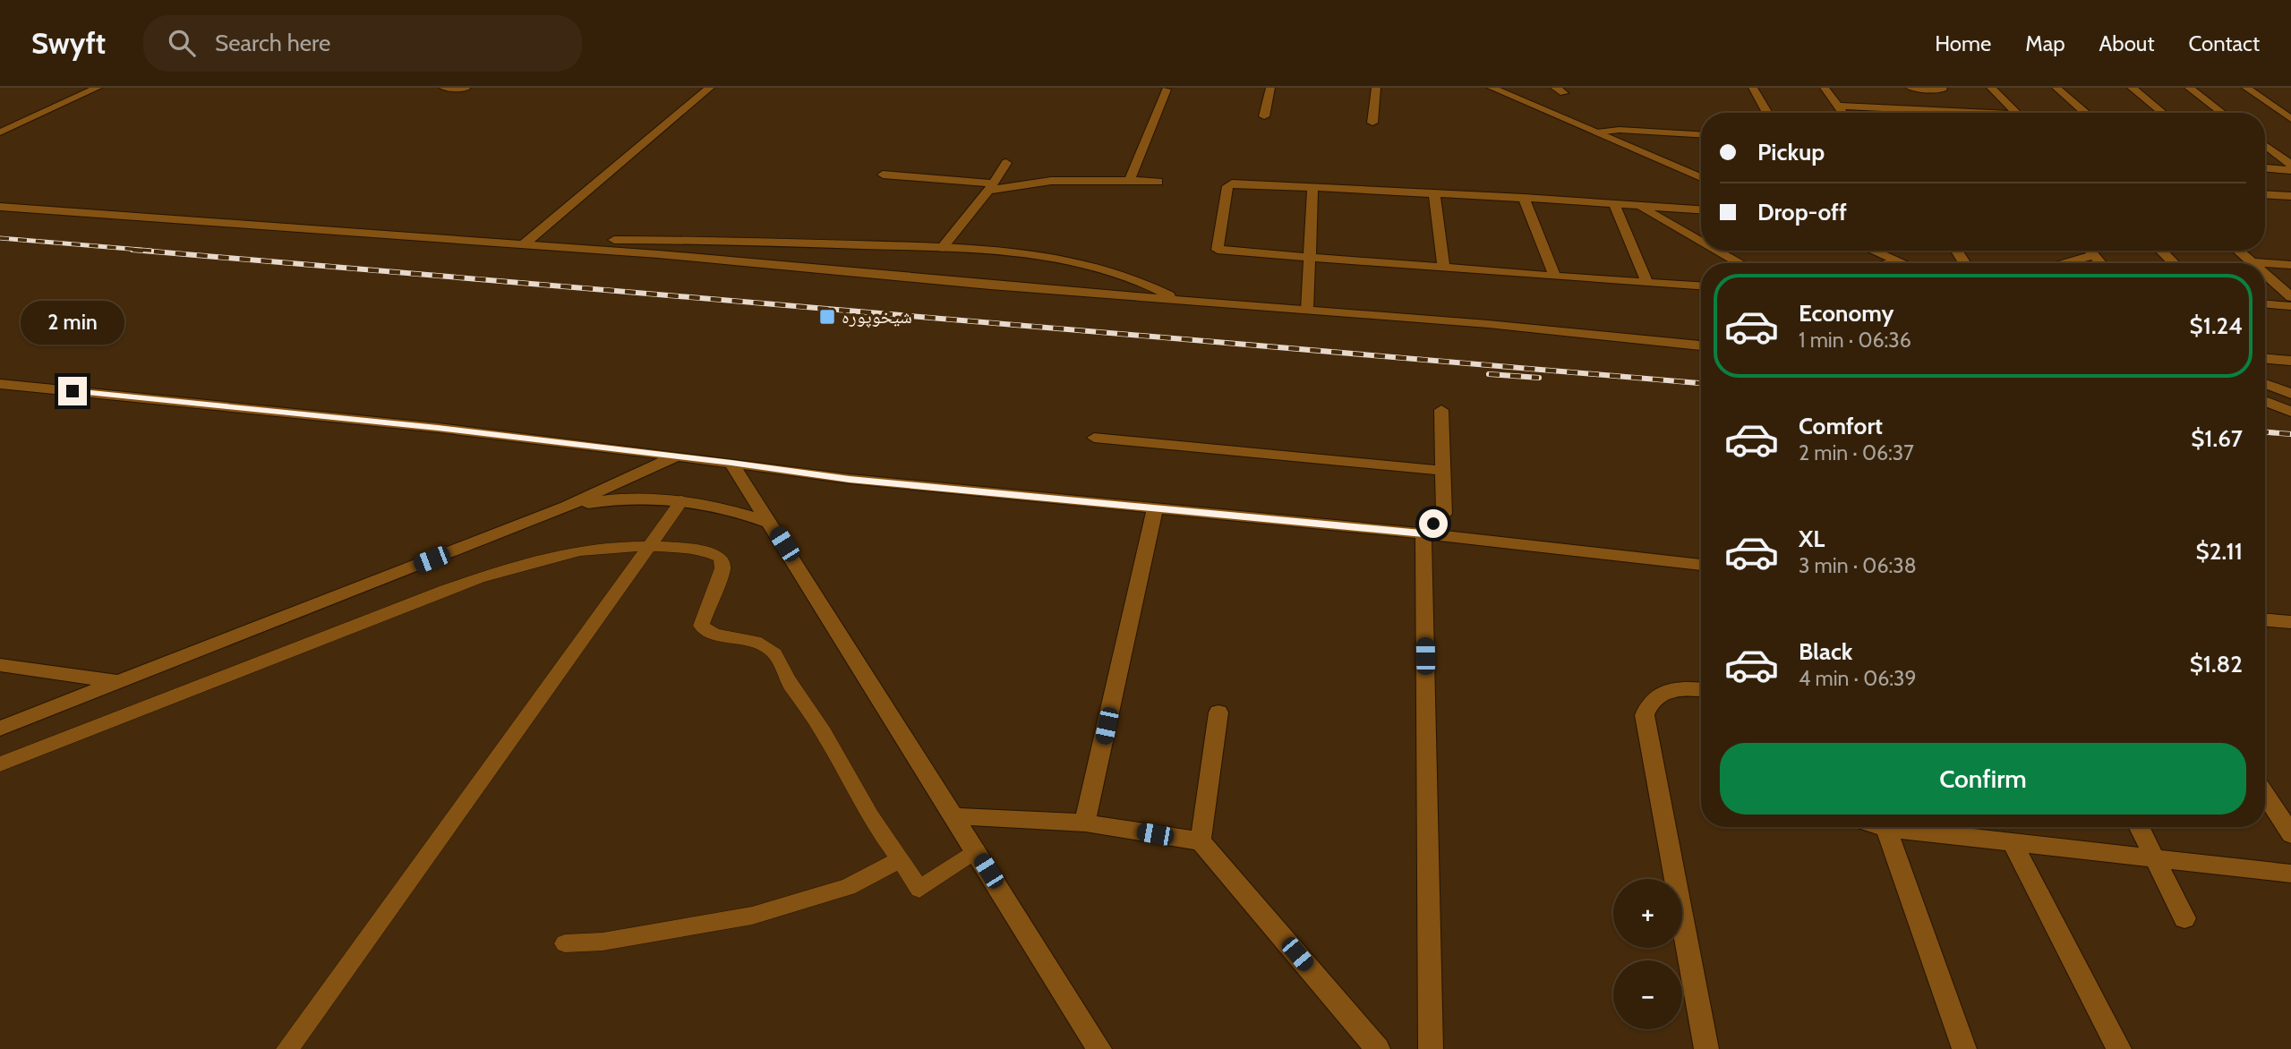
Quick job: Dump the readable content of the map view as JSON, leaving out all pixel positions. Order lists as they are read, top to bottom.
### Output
{
  "places": {
    "transit": ["شیخوپورہ"]
  },
  "page": {
    "header": "Swyft",
    "search": "Search here",
    "nav": [
      "Home",
      "Map",
      "About",
      "Contact"
    ],
    "banner": ["Pickup", "Drop-off"],
    "list": [
      {
        "name": "Economy",
        "note": "1 min · 06:36",
        "value": "$1.24"
      },
      {
        "name": "Comfort",
        "note": "2 min · 06:37",
        "value": "$1.67"
      },
      {
        "name": "XL",
        "note": "3 min · 06:38",
        "value": "$2.11"
      },
      {
        "name": "Black",
        "note": "4 min · 06:39",
        "value": "$1.82"
      }
    ],
    "bubble": "2 min",
    "buttons": "Confirm",
    "map_buttons": ["+", "−"]
  }
}
